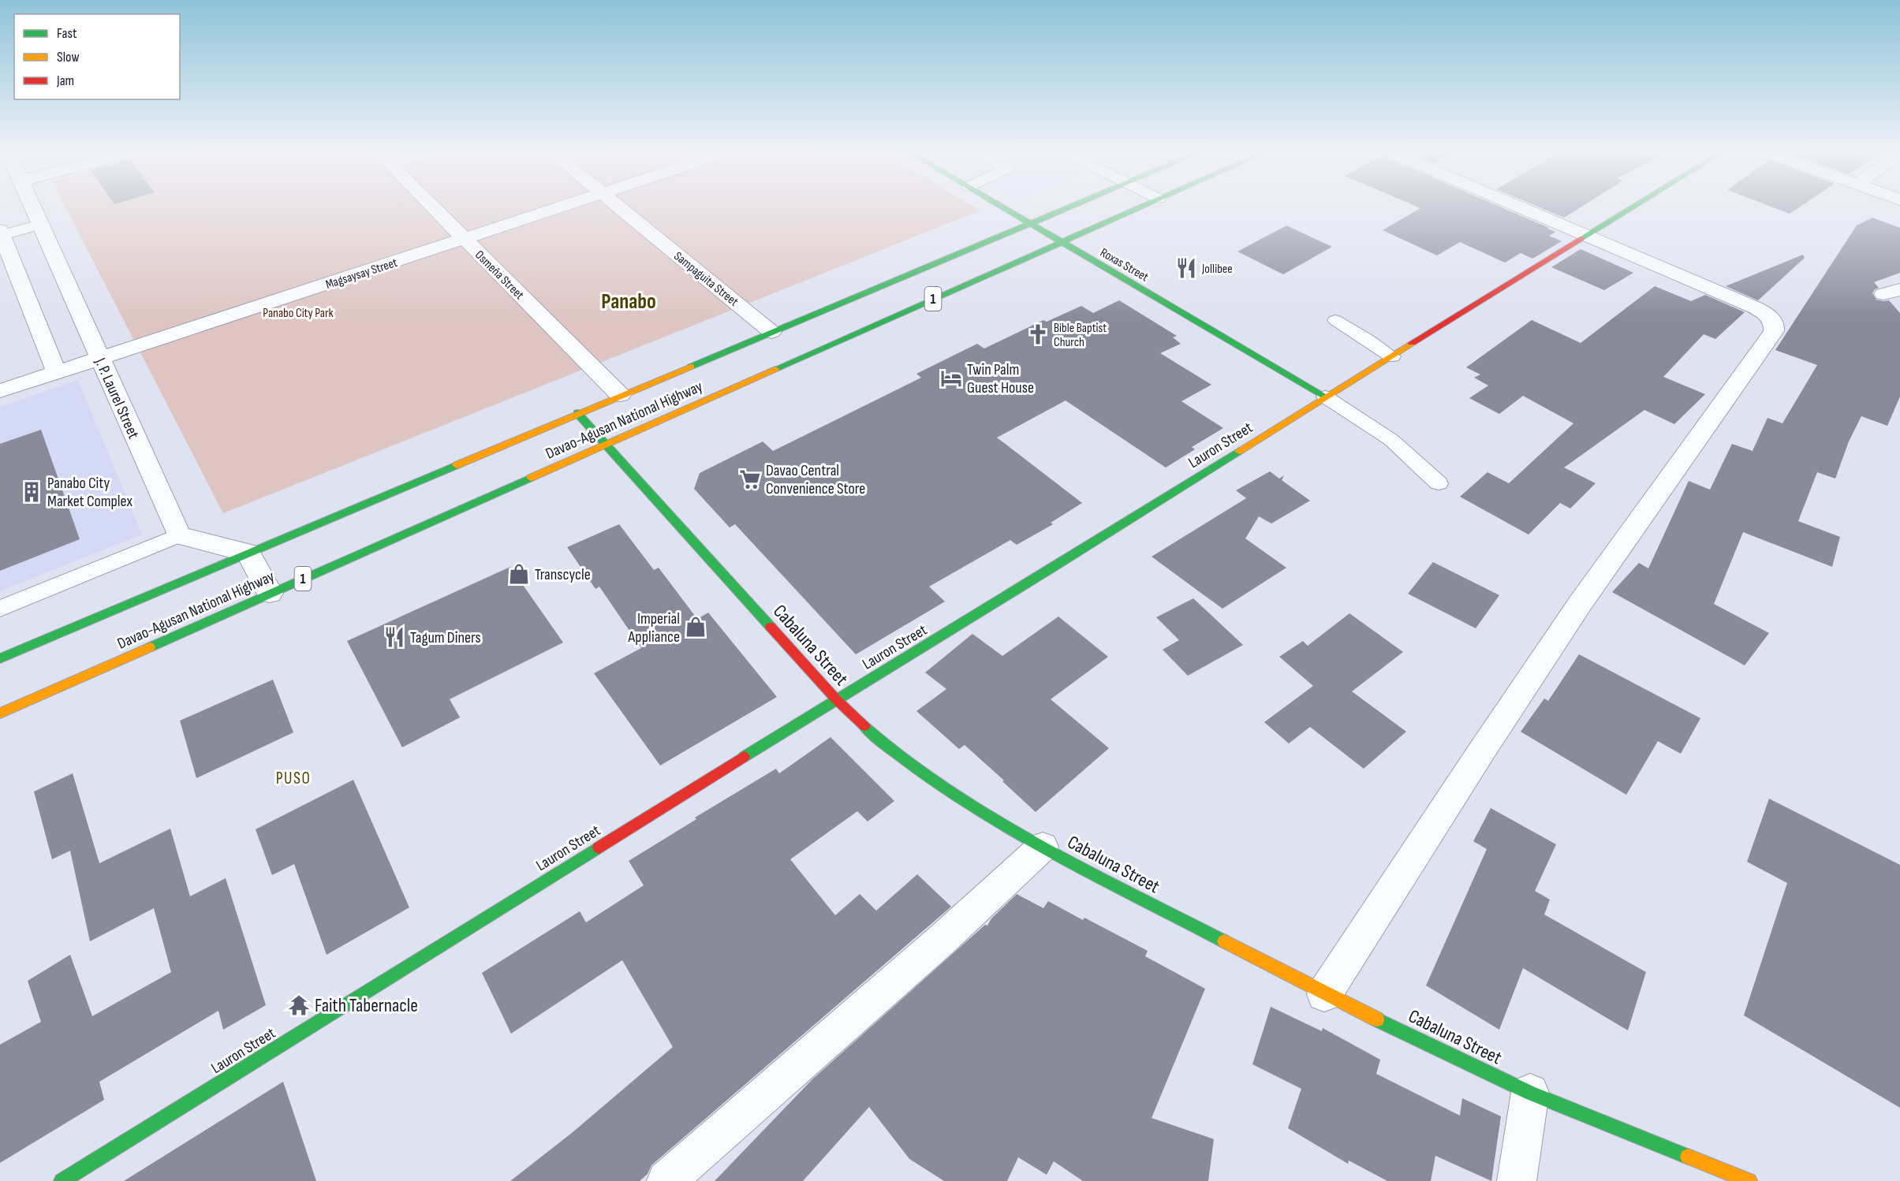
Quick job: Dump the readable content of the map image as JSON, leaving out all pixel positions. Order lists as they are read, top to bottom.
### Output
{
  "streets": {
    "main road": [
      "Roxas Street",
      "1",
      "Davao-Agusan National Highway",
      "Lauron Street",
      "Cabaluna Street"
    ],
    "street": [
      "Magsaysay Street",
      "Osmeña Street",
      "Sampaguita Street",
      "J. P. Laurel Street"
    ]
  },
  "crossings": [
    ["Roxas Street", "Davao-Agusan National Highway"],
    ["Roxas Street", "Lauron Street"],
    ["Magsaysay Street", "Osmeña Street"],
    ["Magsaysay Street", "J. P. Laurel Street"],
    ["Osmeña Street", "Davao-Agusan National Highway"],
    ["Sampaguita Street", "Davao-Agusan National Highway"],
    ["Davao-Agusan National Highway", "Cabaluna Street"],
    ["Lauron Street", "Cabaluna Street"]
  ],
  "districts": ["Panabo", "PUSO"],
  "parks": ["Panabo City Park"],
  "places": {
    "restaurant": ["Jollibee", "Tagum Diners"],
    "church": ["Bible Baptist Church"],
    "hotel": ["Twin Palm Guest House"],
    "supermarket": ["Davao Central Convenience Store"],
    "building": ["Panabo City Market Complex"],
    "shop": ["Transcycle", "Imperial Appliance"],
    "temple": ["Faith Tabernacle"]
  },
  "legend": ["Fast", "Slow", "Jam"]
}
